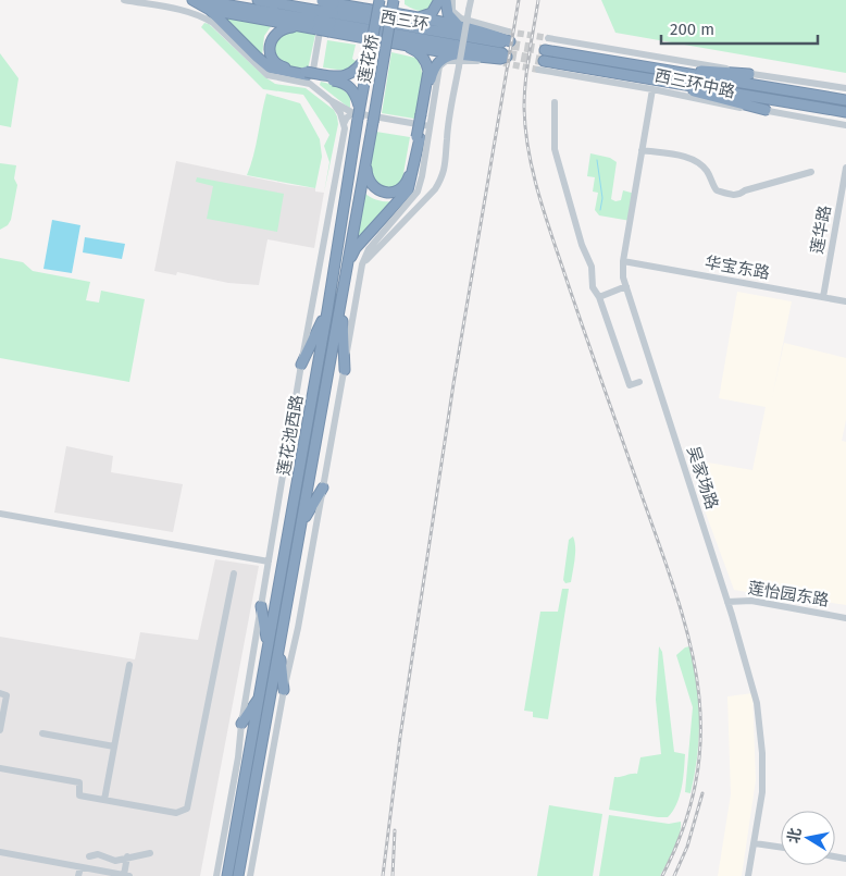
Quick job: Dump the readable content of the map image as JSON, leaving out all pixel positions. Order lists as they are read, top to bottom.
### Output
{
  "streets": {
    "highway": ["西三环", "莲花桥", "莲花池西路"],
    "street": [
      "西三环中路",
      "莲华路",
      "华宝东路",
      "吴家场路",
      "莲怡园东路"
    ]
  },
  "crossings": [
    ["莲花桥", "莲花池西路"],
    ["西三环中路", "吴家场路"],
    ["莲华路", "华宝东路"],
    ["华宝东路", "吴家场路"],
    ["吴家场路", "莲怡园东路"]
  ],
  "scale_bar": "200 m",
  "north": "left"
}
